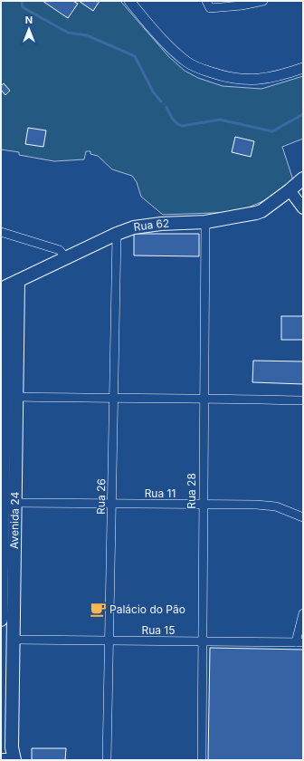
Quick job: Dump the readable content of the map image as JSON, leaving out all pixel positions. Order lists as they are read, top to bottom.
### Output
{
  "streets": {
    "main road": ["Rua 62", "Avenida 24"],
    "street": [
      "Rua 28",
      "Rua 11",
      "Rua 26",
      "Rua 15"
    ]
  },
  "crossings": [
    ["Rua 62", "Rua 28"],
    ["Rua 62", "Rua 26"],
    ["Rua 62", "Avenida 24"],
    ["Rua 28", "Rua 11"],
    ["Rua 28", "Rua 15"],
    ["Rua 11", "Rua 26"],
    ["Rua 11", "Avenida 24"],
    ["Rua 26", "Rua 15"],
    ["Avenida 24", "Rua 15"]
  ],
  "places": {
    "cafe": ["Palácio do Pão"]
  },
  "north": "top"
}
